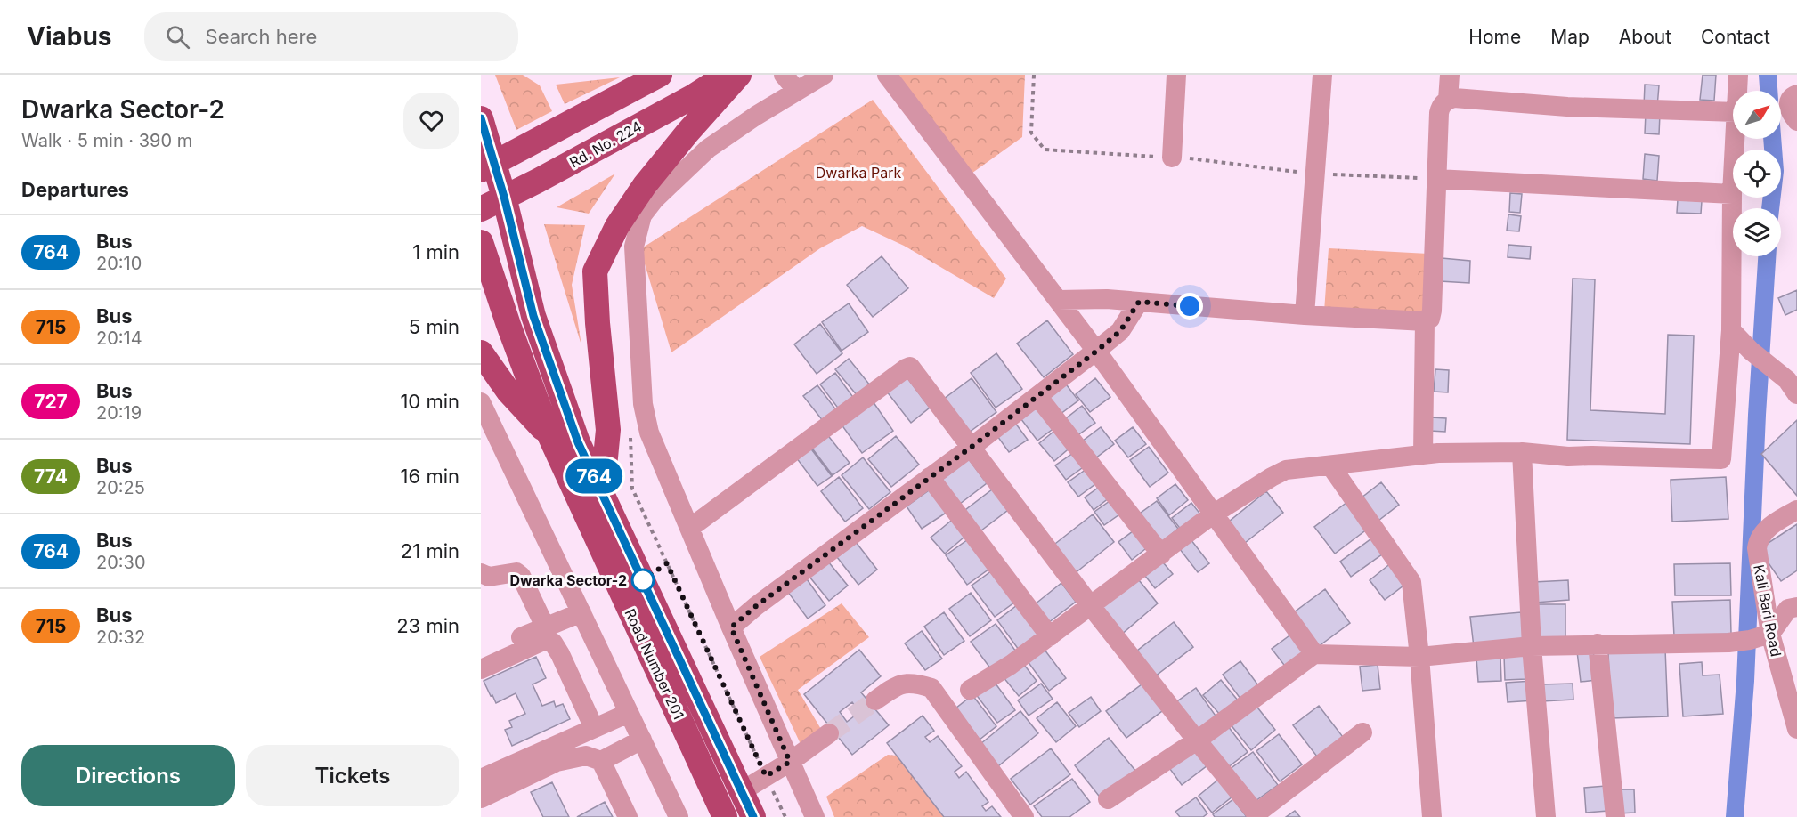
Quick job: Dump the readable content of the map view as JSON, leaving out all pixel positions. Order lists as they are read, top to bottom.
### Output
{
  "streets": {
    "main road": ["Rd. No. 224", "Road Number 201"],
    "street": ["Kali Bari Road"]
  },
  "crossings": [
    ["Rd. No. 224", "Road Number 201"]
  ],
  "parks": ["Dwarka Park"],
  "places": ["Dwarka Sector-2"],
  "lines": ["bus line 764"],
  "north": "top right",
  "page": {
    "header": "Viabus",
    "search": "Search here",
    "nav": [
      "Home",
      "Map",
      "About",
      "Contact"
    ],
    "heading": [
      ["Dwarka Sector-2", "Walk · 5 min · 390 m"],
      "Departures"
    ],
    "on_map": "764",
    "list": [
      {
        "mark": "764",
        "name": "Bus",
        "note": "20:10",
        "value": "1 min"
      },
      {
        "mark": "715",
        "name": "Bus",
        "note": "20:14",
        "value": "5 min"
      },
      {
        "mark": "727",
        "name": "Bus",
        "note": "20:19",
        "value": "10 min"
      },
      {
        "mark": "774",
        "name": "Bus",
        "note": "20:25",
        "value": "16 min"
      },
      {
        "mark": "764",
        "name": "Bus",
        "note": "20:30",
        "value": "21 min"
      },
      {
        "mark": "715",
        "name": "Bus",
        "note": "20:32",
        "value": "23 min"
      }
    ],
    "buttons": ["Directions", "Tickets"]
  }
}
